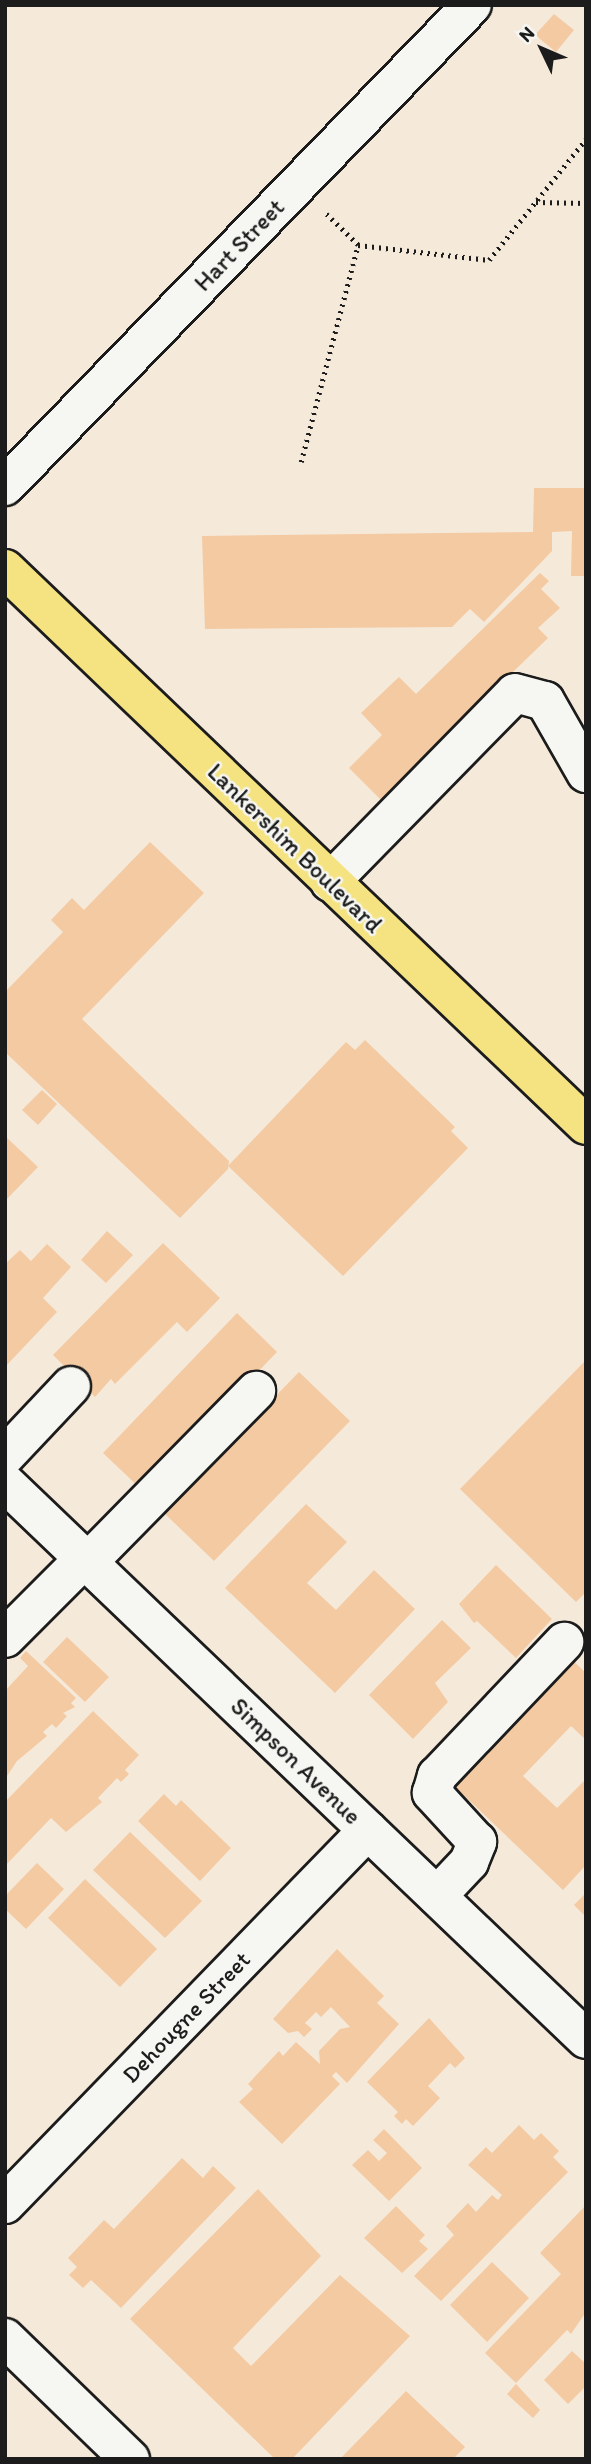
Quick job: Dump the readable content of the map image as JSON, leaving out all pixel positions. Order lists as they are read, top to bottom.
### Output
{
  "streets": {
    "main road": ["Lankershim Boulevard"],
    "street": ["Hart Street", "Simpson Avenue", "Dehougne Street"]
  },
  "crossings": [
    ["Simpson Avenue", "Dehougne Street"]
  ],
  "north": "top left"
}
